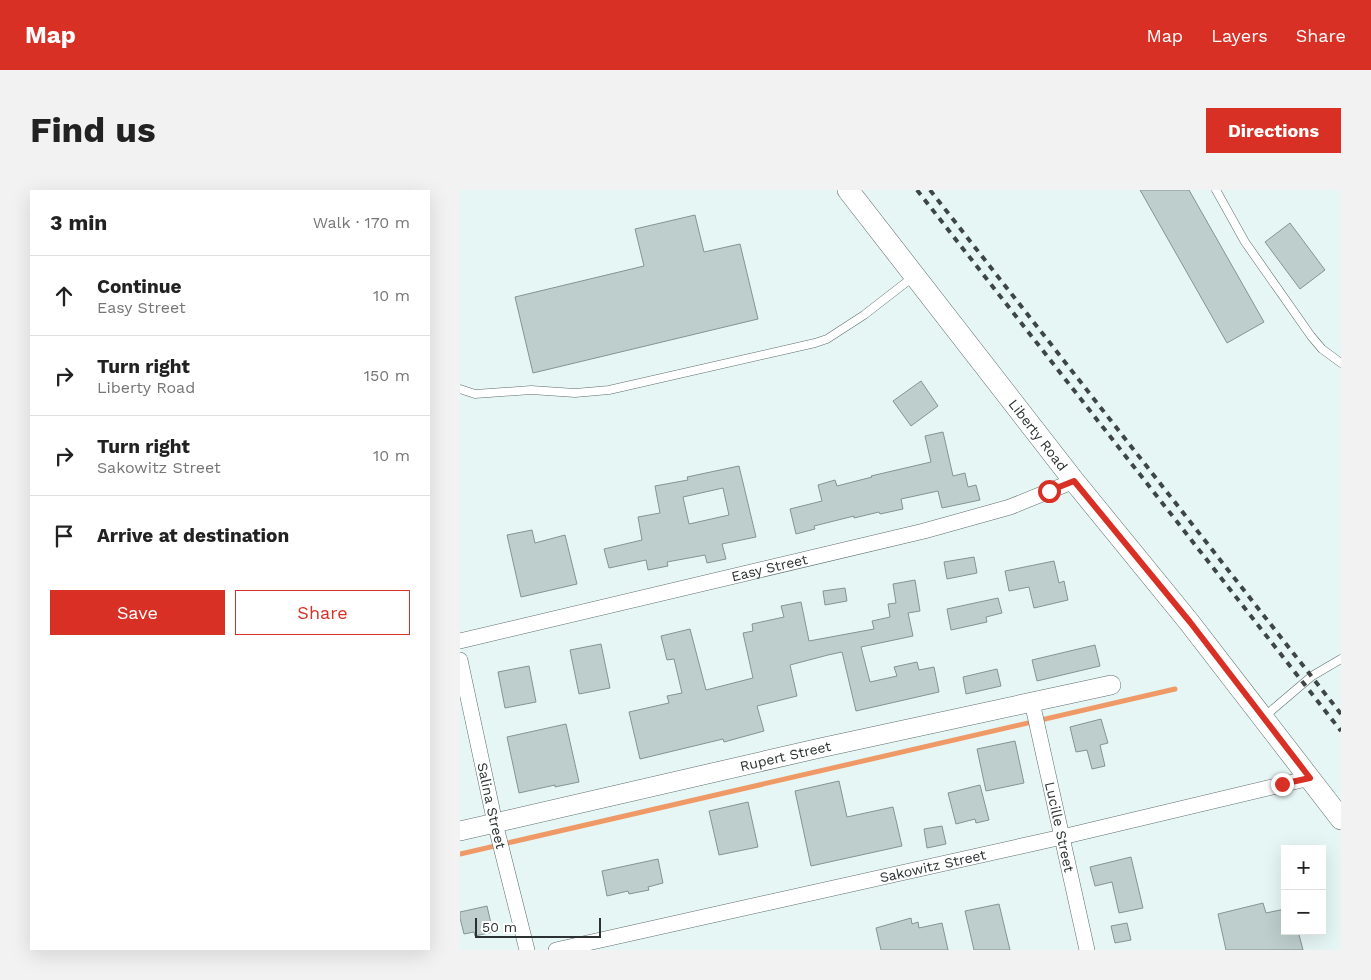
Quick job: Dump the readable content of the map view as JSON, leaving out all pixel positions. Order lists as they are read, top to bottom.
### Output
{
  "streets": {
    "main road": ["Liberty Road"],
    "street": [
      "Easy Street",
      "Rupert Street",
      "Salina Street",
      "Lucille Street",
      "Sakowitz Street"
    ]
  },
  "crossings": [
    ["Liberty Road", "Easy Street"],
    ["Liberty Road", "Sakowitz Street"],
    ["Rupert Street", "Salina Street"],
    ["Rupert Street", "Lucille Street"],
    ["Lucille Street", "Sakowitz Street"]
  ],
  "scale_bar": "50 m",
  "page": {
    "header": "Map",
    "nav": ["Map", "Layers", "Share"],
    "buttons": [
      "Directions",
      ["Save", "Share"]
    ],
    "title": "Find us",
    "heading": ["3 min", "Walk · 170 m"],
    "list": [
      ["Continue", "Easy Street", "10 m"],
      ["Turn right", "Liberty Road", "150 m"],
      ["Turn right", "Sakowitz Street", "10 m"],
      "Arrive at destination"
    ],
    "map_buttons": ["+", "−"],
    "scale": "50 m"
  }
}
